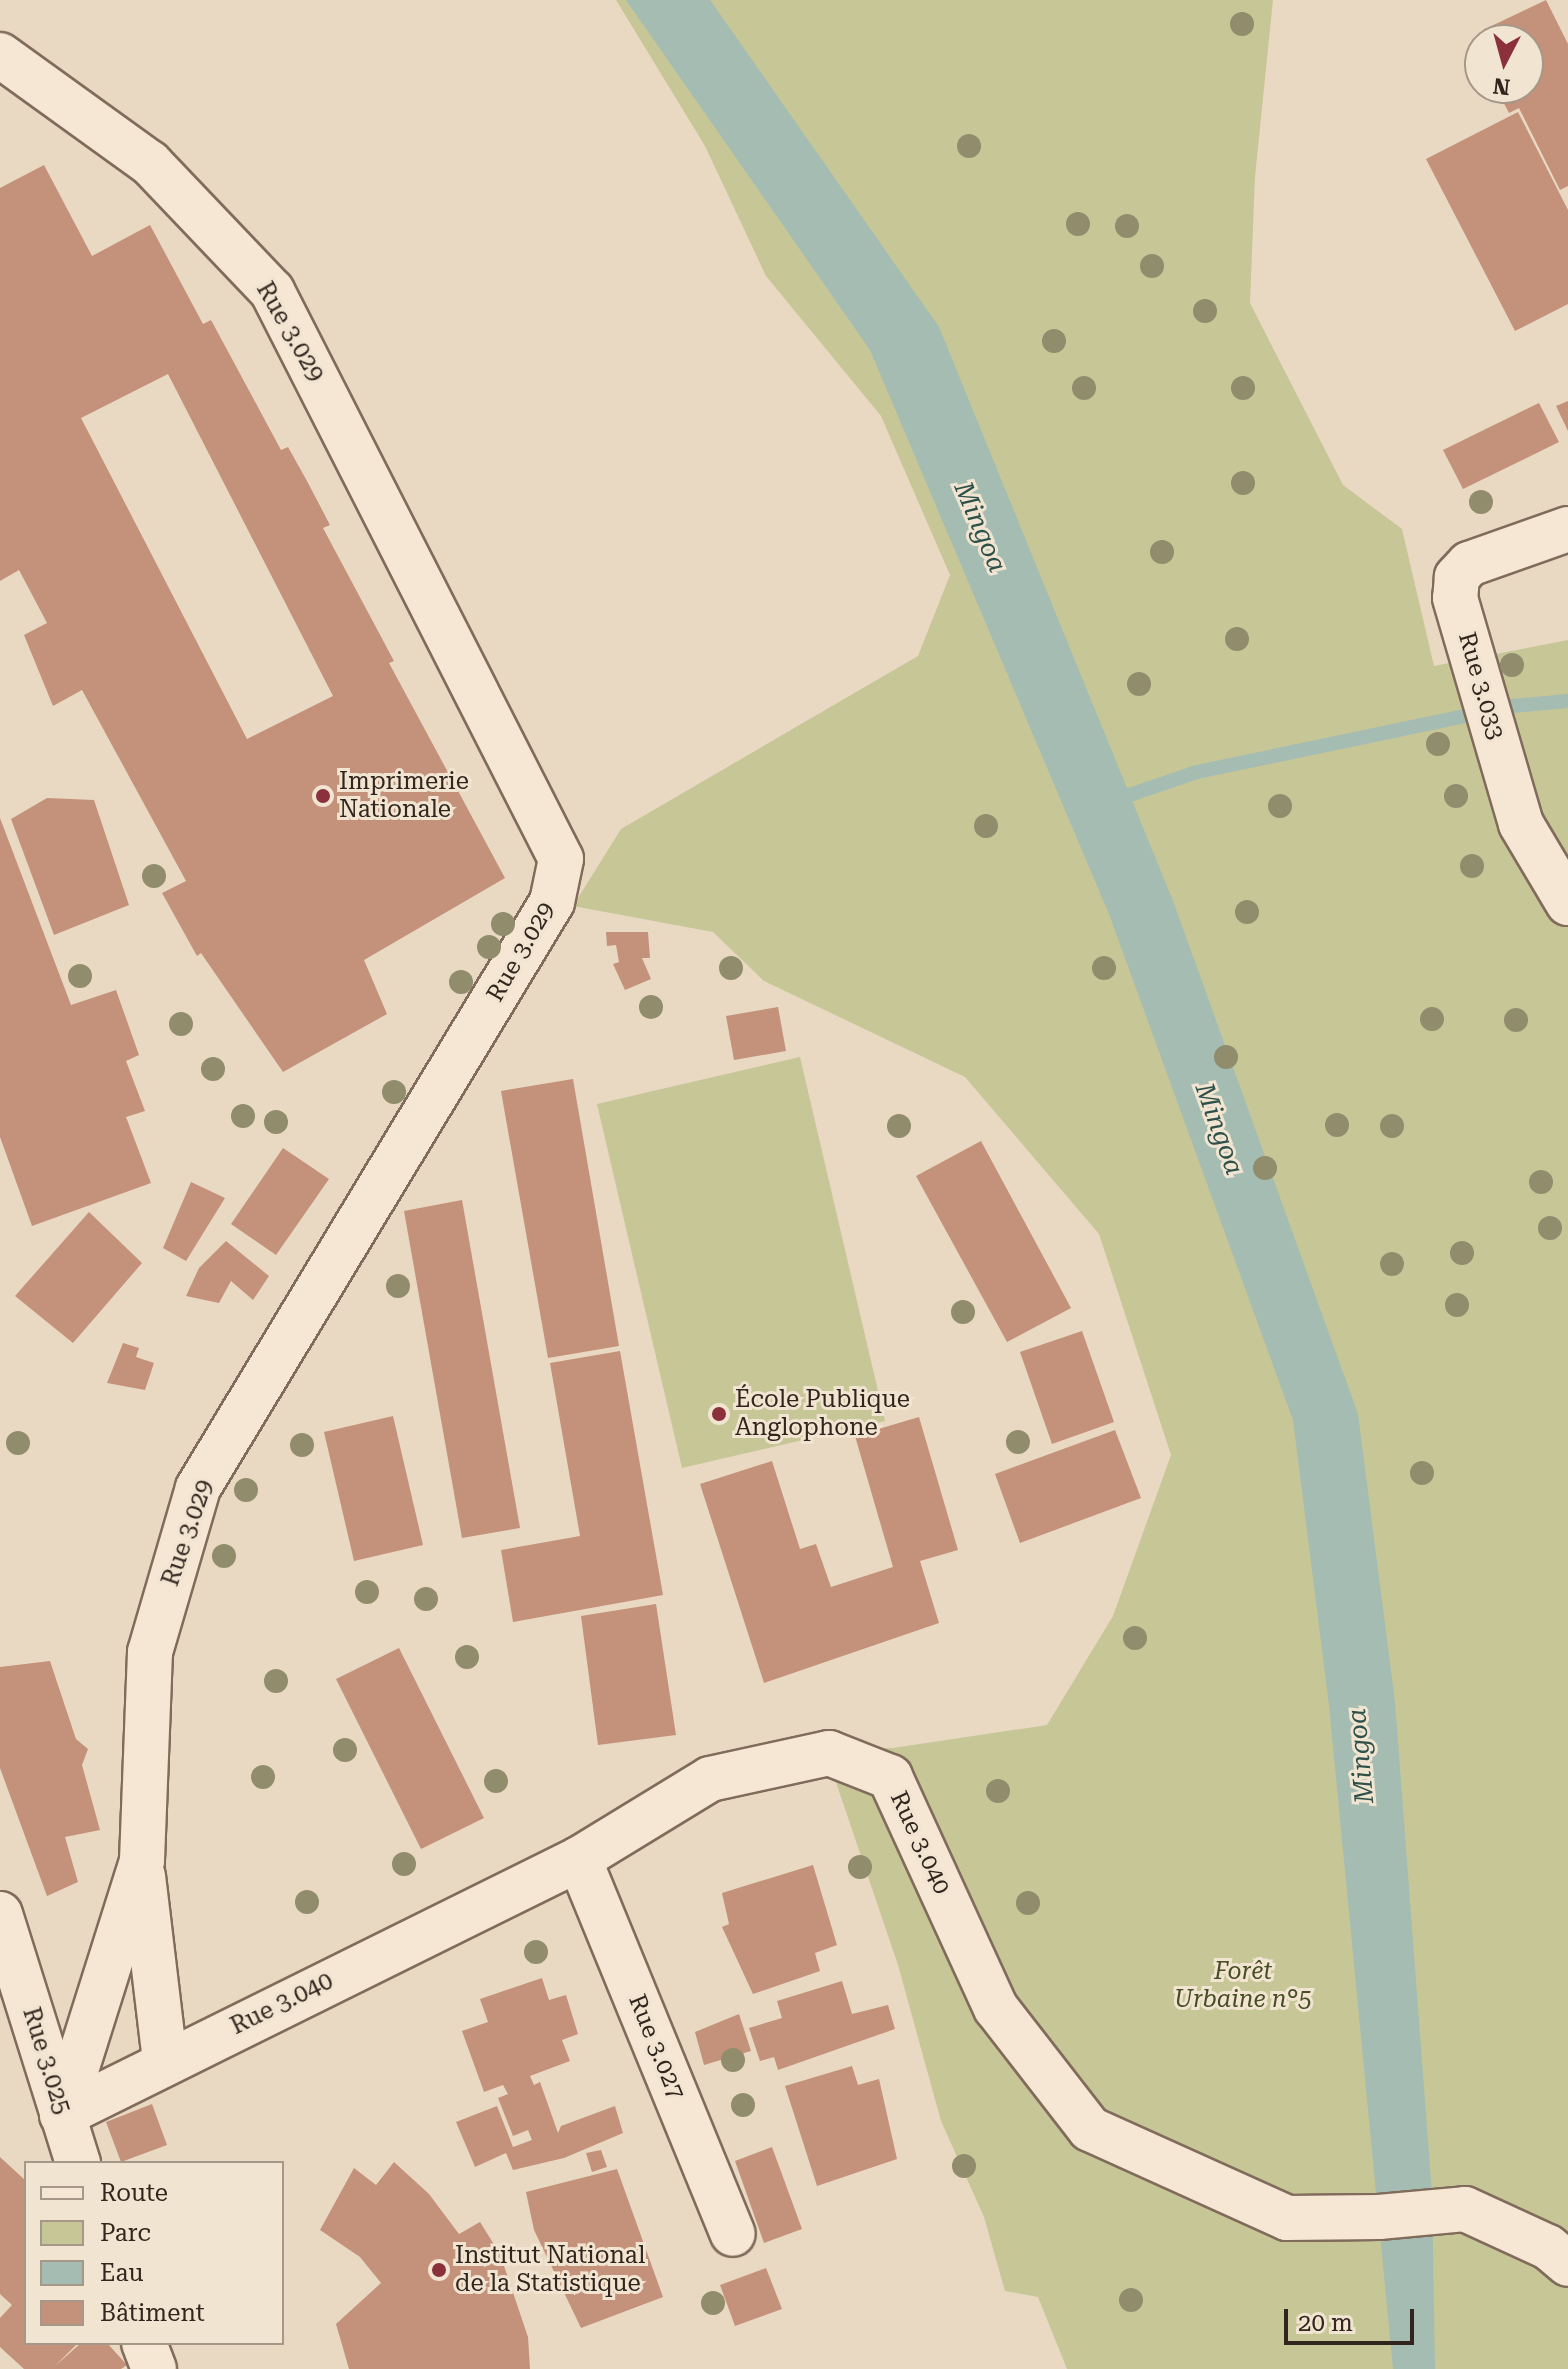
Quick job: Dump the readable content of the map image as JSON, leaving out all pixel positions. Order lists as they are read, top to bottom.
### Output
{
  "streets": {
    "street": [
      "Rue 3.029",
      "Rue 3.033",
      "Rue 3.040",
      "Rue 3.027",
      "Rue 3.025"
    ]
  },
  "crossings": [
    ["Rue 3.029", "Rue 3.040"],
    ["Rue 3.029", "Rue 3.025"],
    ["Rue 3.040", "Rue 3.027"],
    ["Rue 3.040", "Rue 3.025"]
  ],
  "water": ["Mingoa"],
  "parks": ["Forêt Urbaine n°5"],
  "places": ["Imprimerie Nationale", "École Publique Anglophone", "Institut National de la Statistique"],
  "legend": [
    "Route",
    "Parc",
    "Eau",
    "Bâtiment"
  ],
  "scale_bar": "20 m",
  "north": "bottom"
}
